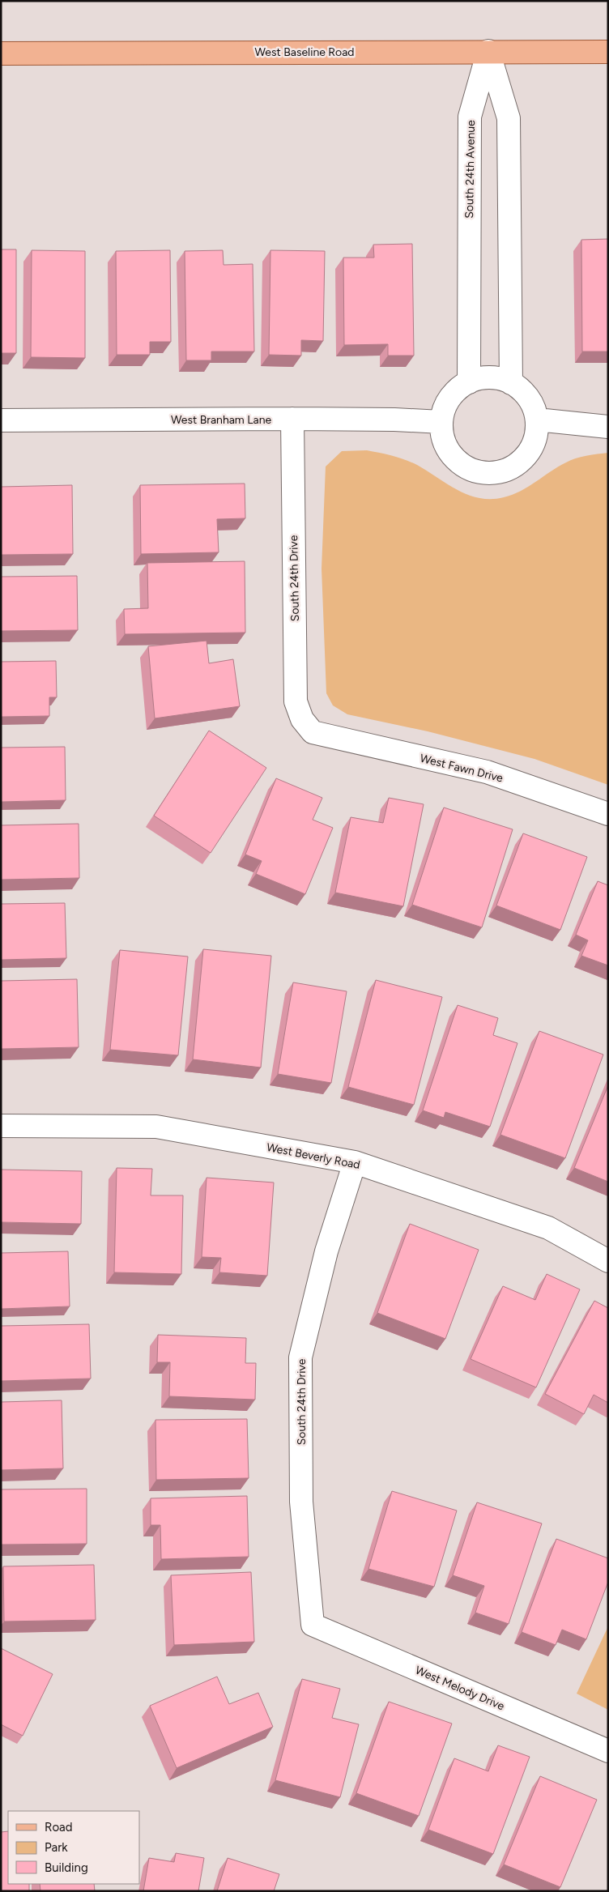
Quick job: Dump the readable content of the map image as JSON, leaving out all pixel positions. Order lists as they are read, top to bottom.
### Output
{
  "streets": {
    "main road": ["West Baseline Road"],
    "street": [
      "South 24th Avenue",
      "West Branham Lane",
      "South 24th Drive",
      "West Fawn Drive",
      "West Beverly Road",
      "West Melody Drive"
    ]
  },
  "crossings": [
    ["West Baseline Road", "South 24th Avenue"],
    ["South 24th Avenue", "West Branham Lane"],
    ["West Branham Lane", "South 24th Drive"],
    ["South 24th Drive", "West Fawn Drive"],
    ["South 24th Drive", "West Beverly Road"],
    ["South 24th Drive", "West Melody Drive"]
  ],
  "legend": ["Road", "Park", "Building"]
}
